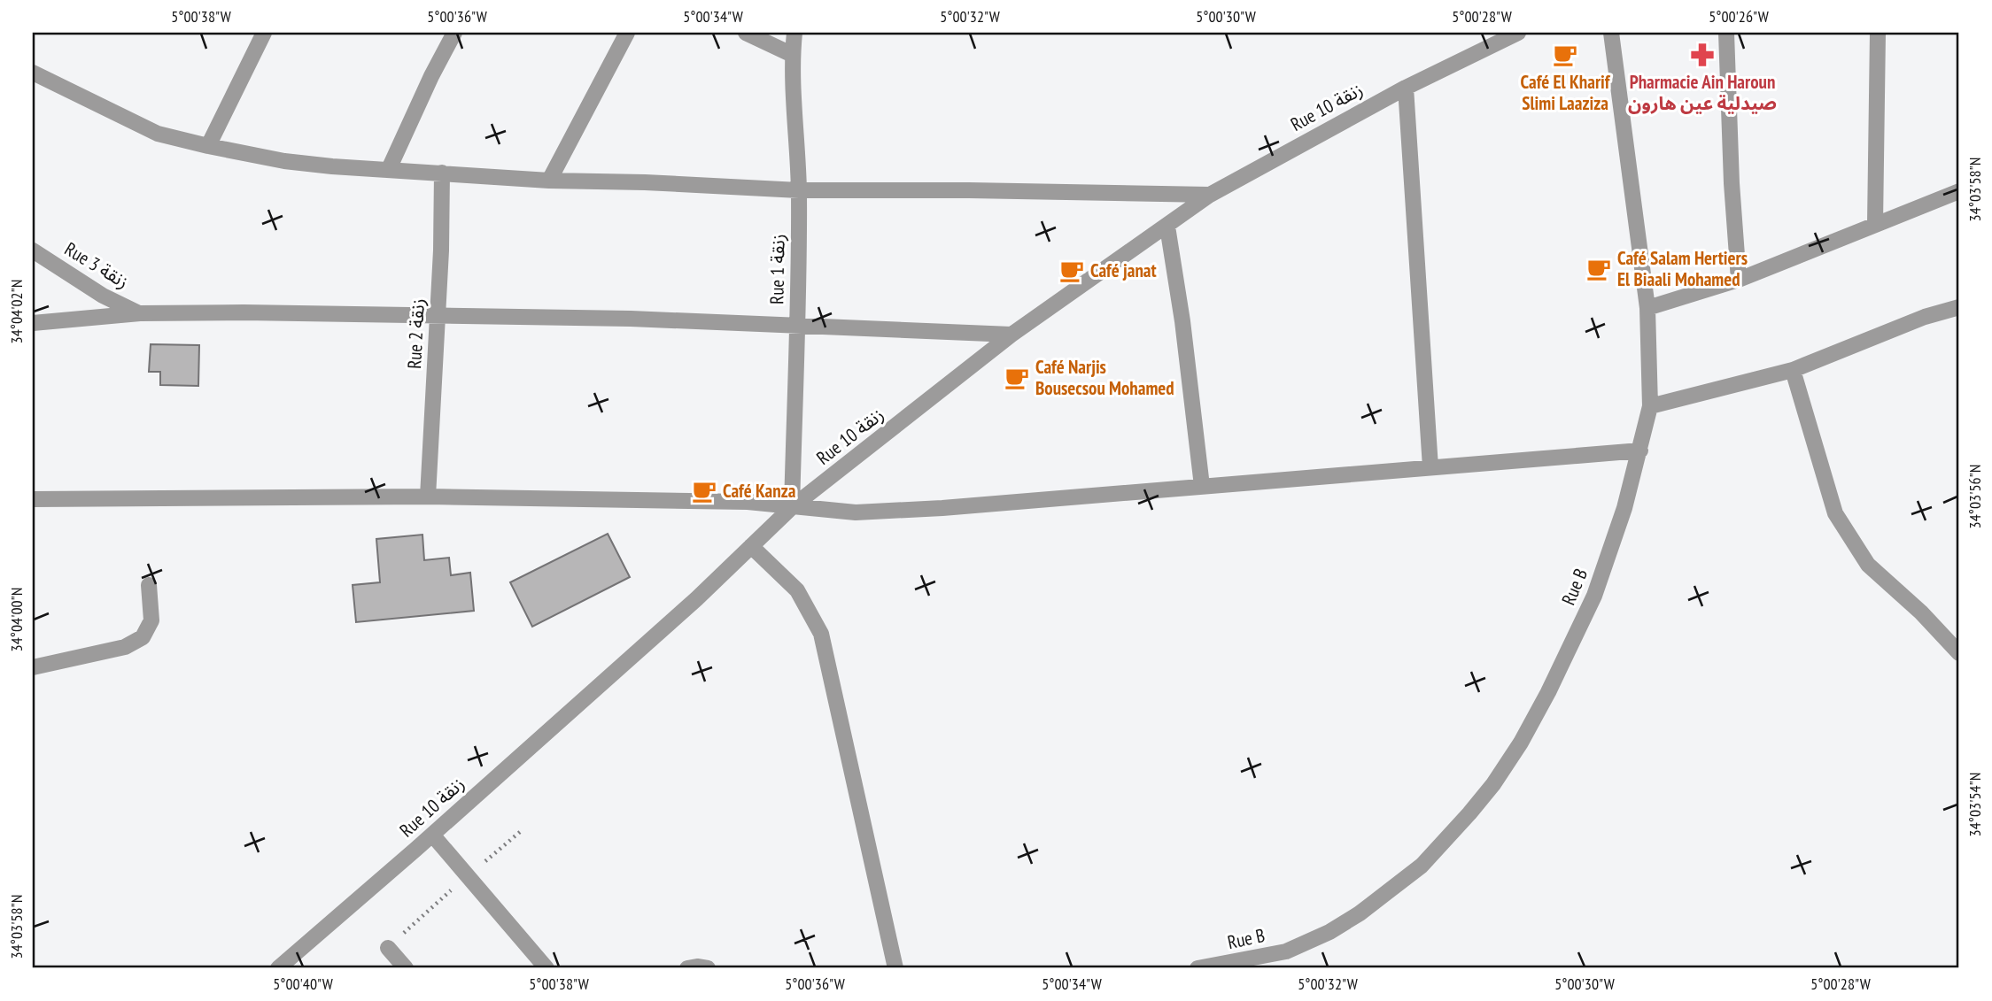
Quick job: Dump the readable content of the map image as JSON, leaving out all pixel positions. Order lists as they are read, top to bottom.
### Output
{
  "streets": {
    "street": [
      "Rue 10 زنقة",
      "Rue 3 زنقة",
      "Rue 1 زنقة",
      "Rue 2 زنقة",
      "Rue B"
    ]
  },
  "crossings": [
    ["Rue 10 زنقة", "Rue 1 زنقة"]
  ],
  "places": {
    "cafe": [
      "Café El Kharif Slimi Laaziza",
      "Café Salam Hertiers El Biaali Mohamed",
      "Café janat",
      "Café Narjis Bousecsou Mohamed",
      "Café Kanza"
    ],
    "pharmacy": ["Pharmacie Ain Haroun صيدلية عين هارون"]
  },
  "coordinates": [
    "5°00'38\"W",
    "5°00'36\"W",
    "5°00'34\"W",
    "5°00'32\"W",
    "5°00'30\"W",
    "5°00'28\"W",
    "5°00'26\"W",
    "34°03'58\"N",
    "34°04'02\"N",
    "34°03'56\"N",
    "34°04'00\"N",
    "34°03'54\"N",
    "5°00'40\"W"
  ]
}
